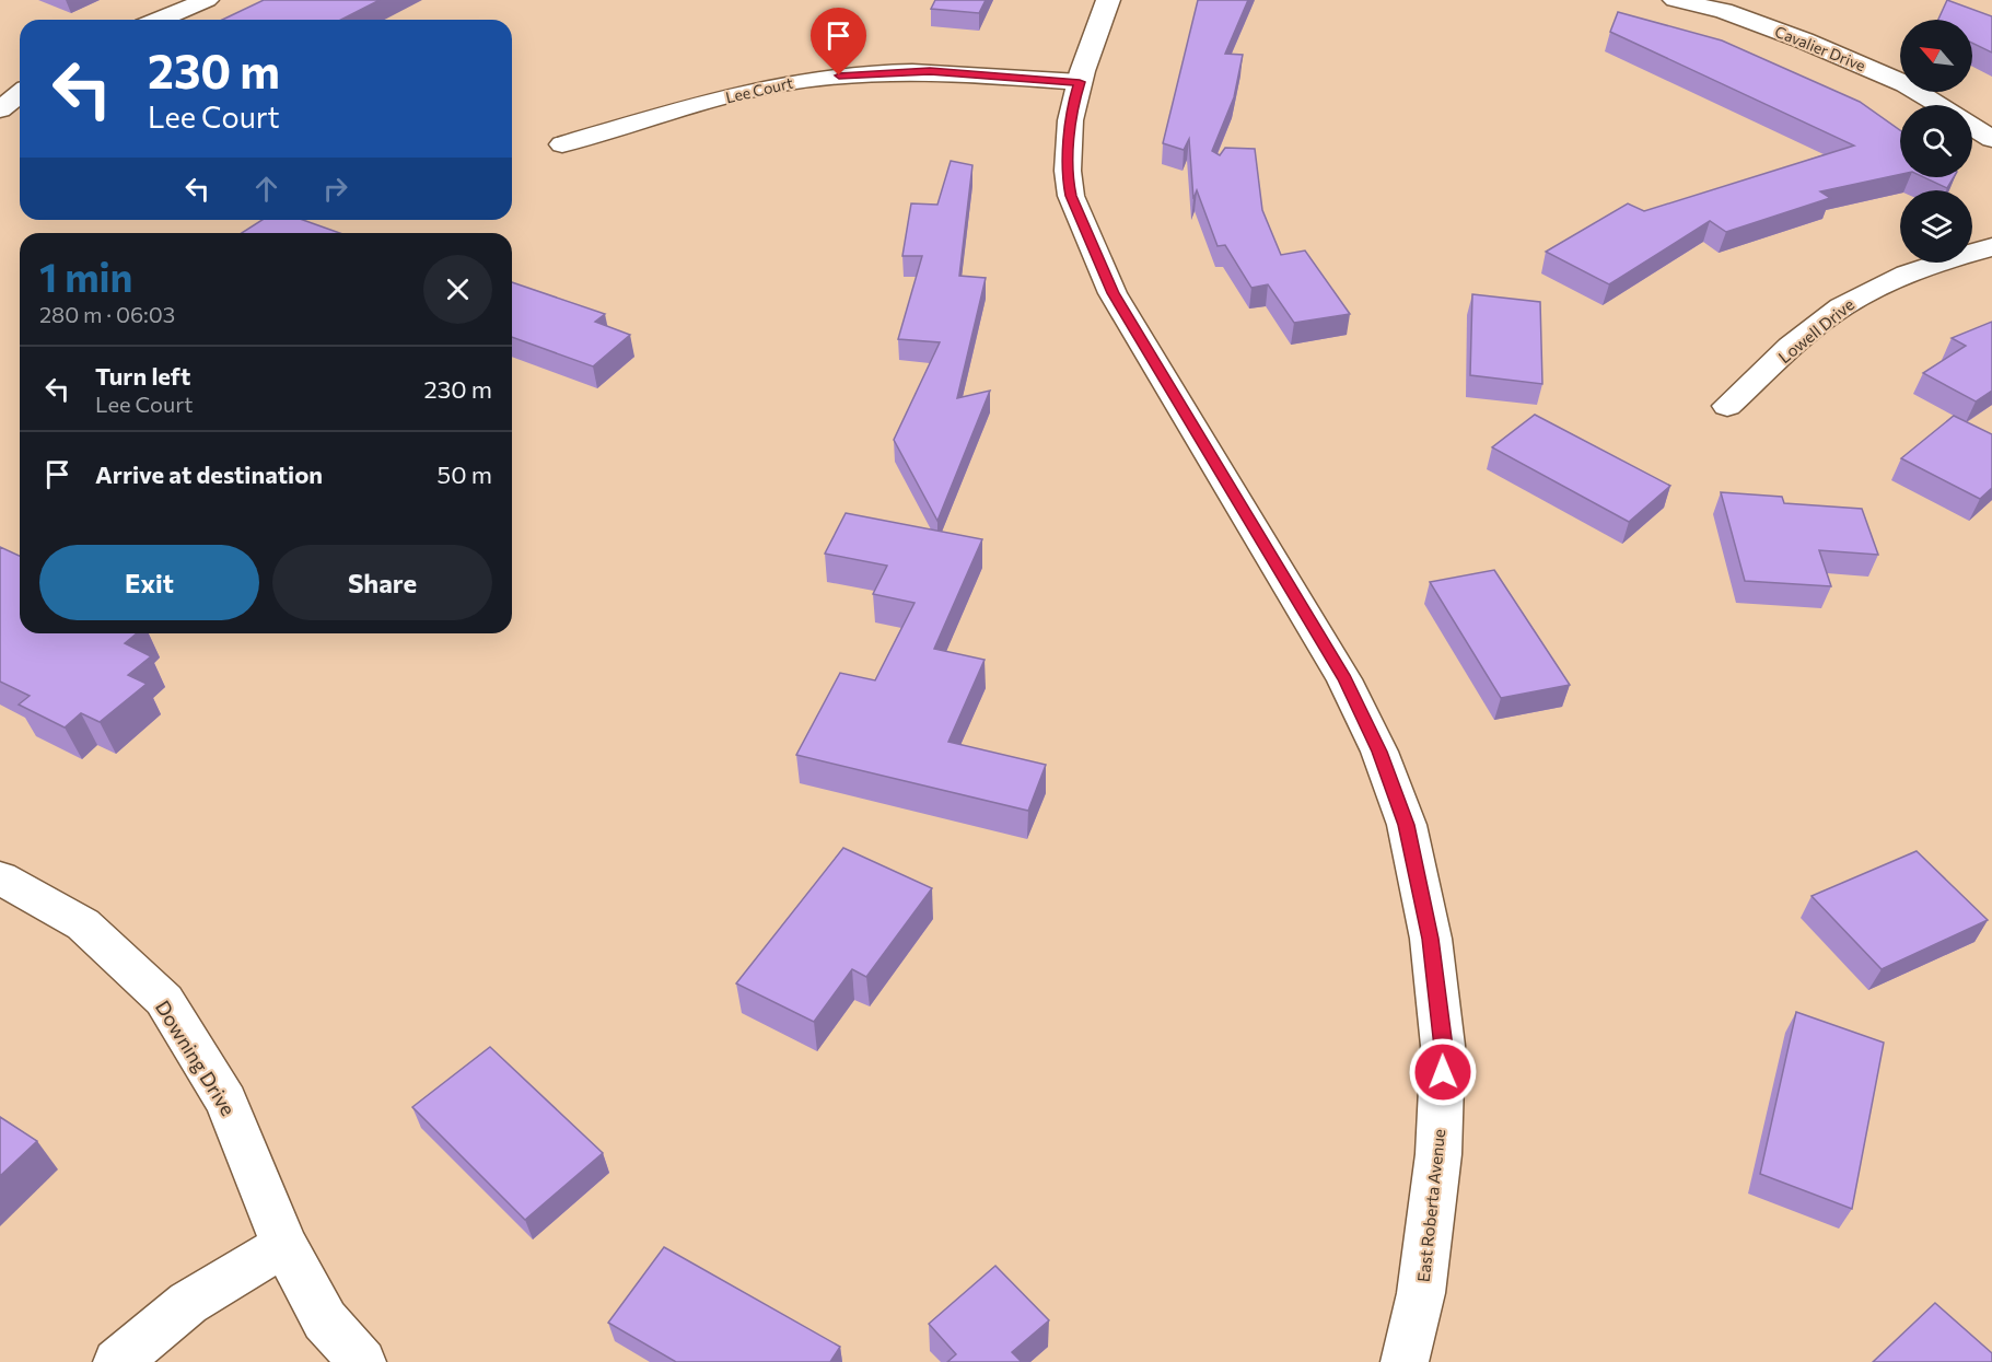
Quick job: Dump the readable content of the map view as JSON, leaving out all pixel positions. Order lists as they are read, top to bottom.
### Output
{
  "streets": {
    "street": [
      "Cavalier Drive",
      "Lee Court",
      "Lowell Drive",
      "Downing Drive",
      "East Roberta Avenue"
    ]
  },
  "crossings": [
    ["Lee Court", "East Roberta Avenue"]
  ],
  "north": "top left",
  "page": {
    "turn": ["230 m", "Lee Court"],
    "heading": ["1 min", "280 m · 06:03"],
    "list": [
      {
        "name": "Turn left",
        "note": "Lee Court",
        "value": "230 m"
      },
      {
        "name": "Arrive at destination",
        "value": "50 m"
      }
    ],
    "buttons": ["Exit", "Share"]
  }
}
